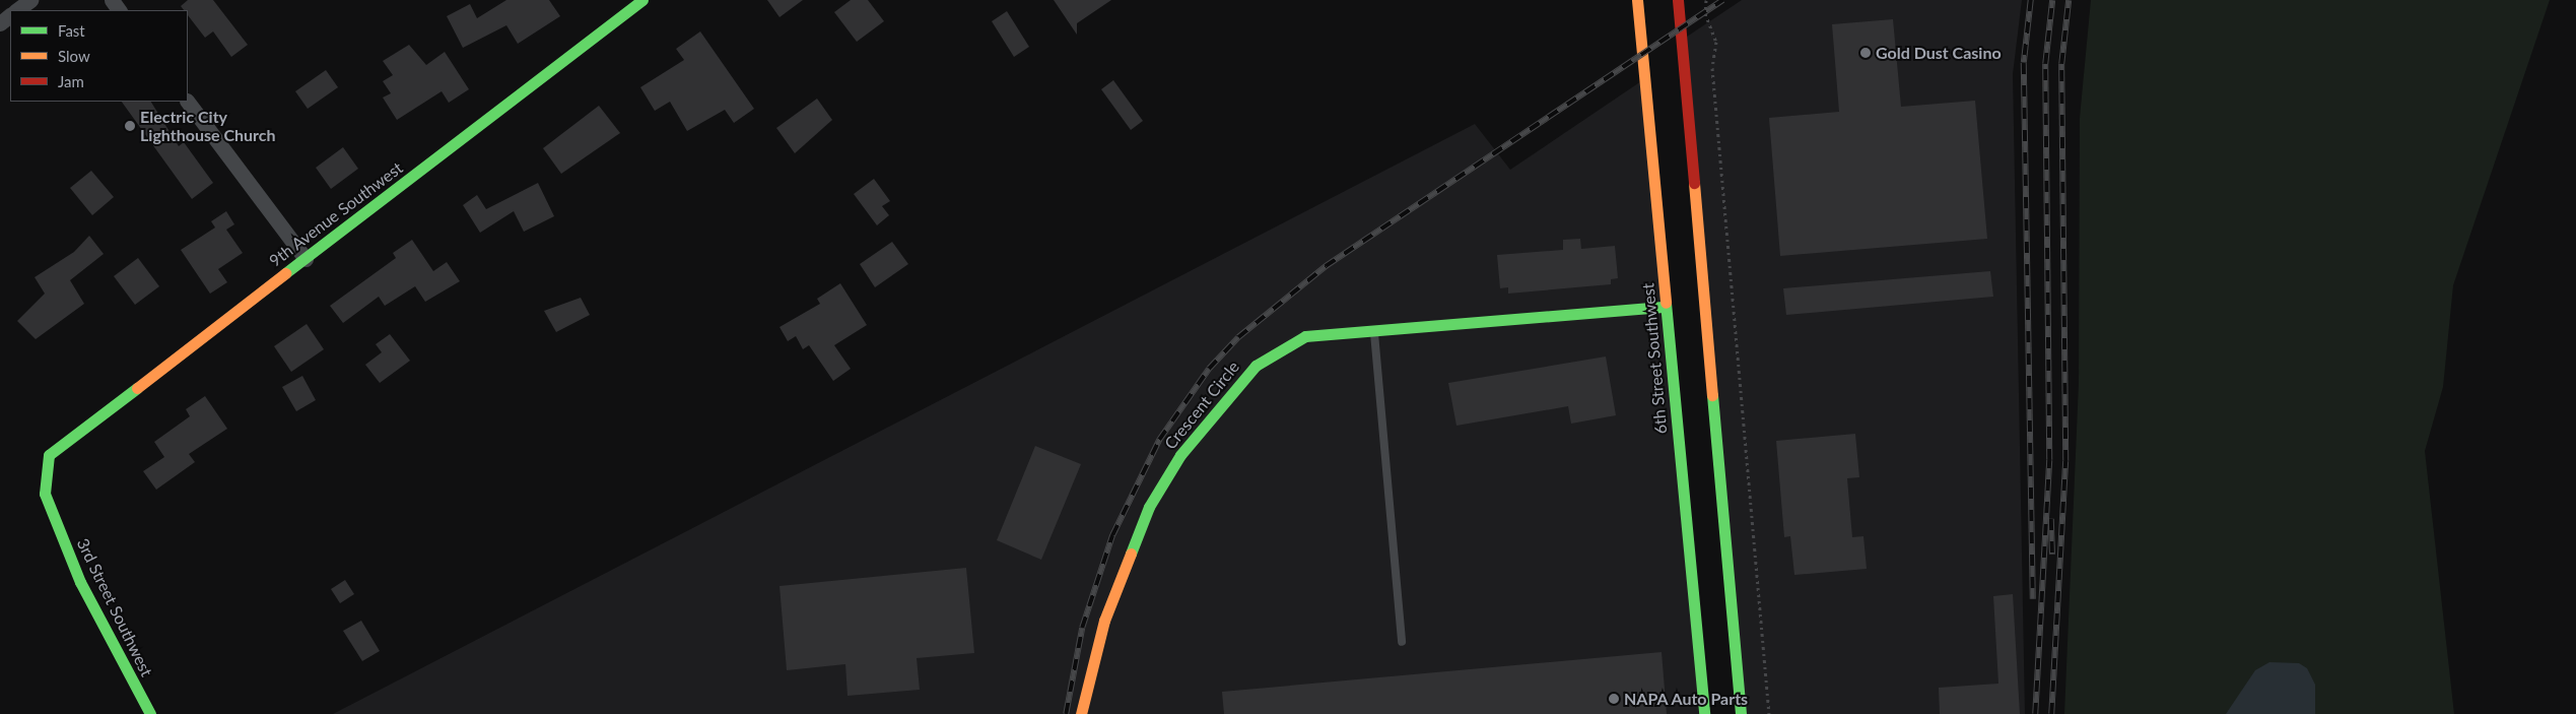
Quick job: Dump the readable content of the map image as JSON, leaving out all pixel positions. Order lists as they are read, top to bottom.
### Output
{
  "streets": {
    "street": [
      "9th Avenue Southwest",
      "6th Street Southwest",
      "Crescent Circle",
      "3rd Street Southwest"
    ]
  },
  "crossings": [
    ["9th Avenue Southwest", "3rd Street Southwest"],
    ["6th Street Southwest", "Crescent Circle"]
  ],
  "places": ["Gold Dust Casino", "Electric City Lighthouse Church", "NAPA Auto Parts"],
  "legend": ["Fast", "Slow", "Jam"]
}
